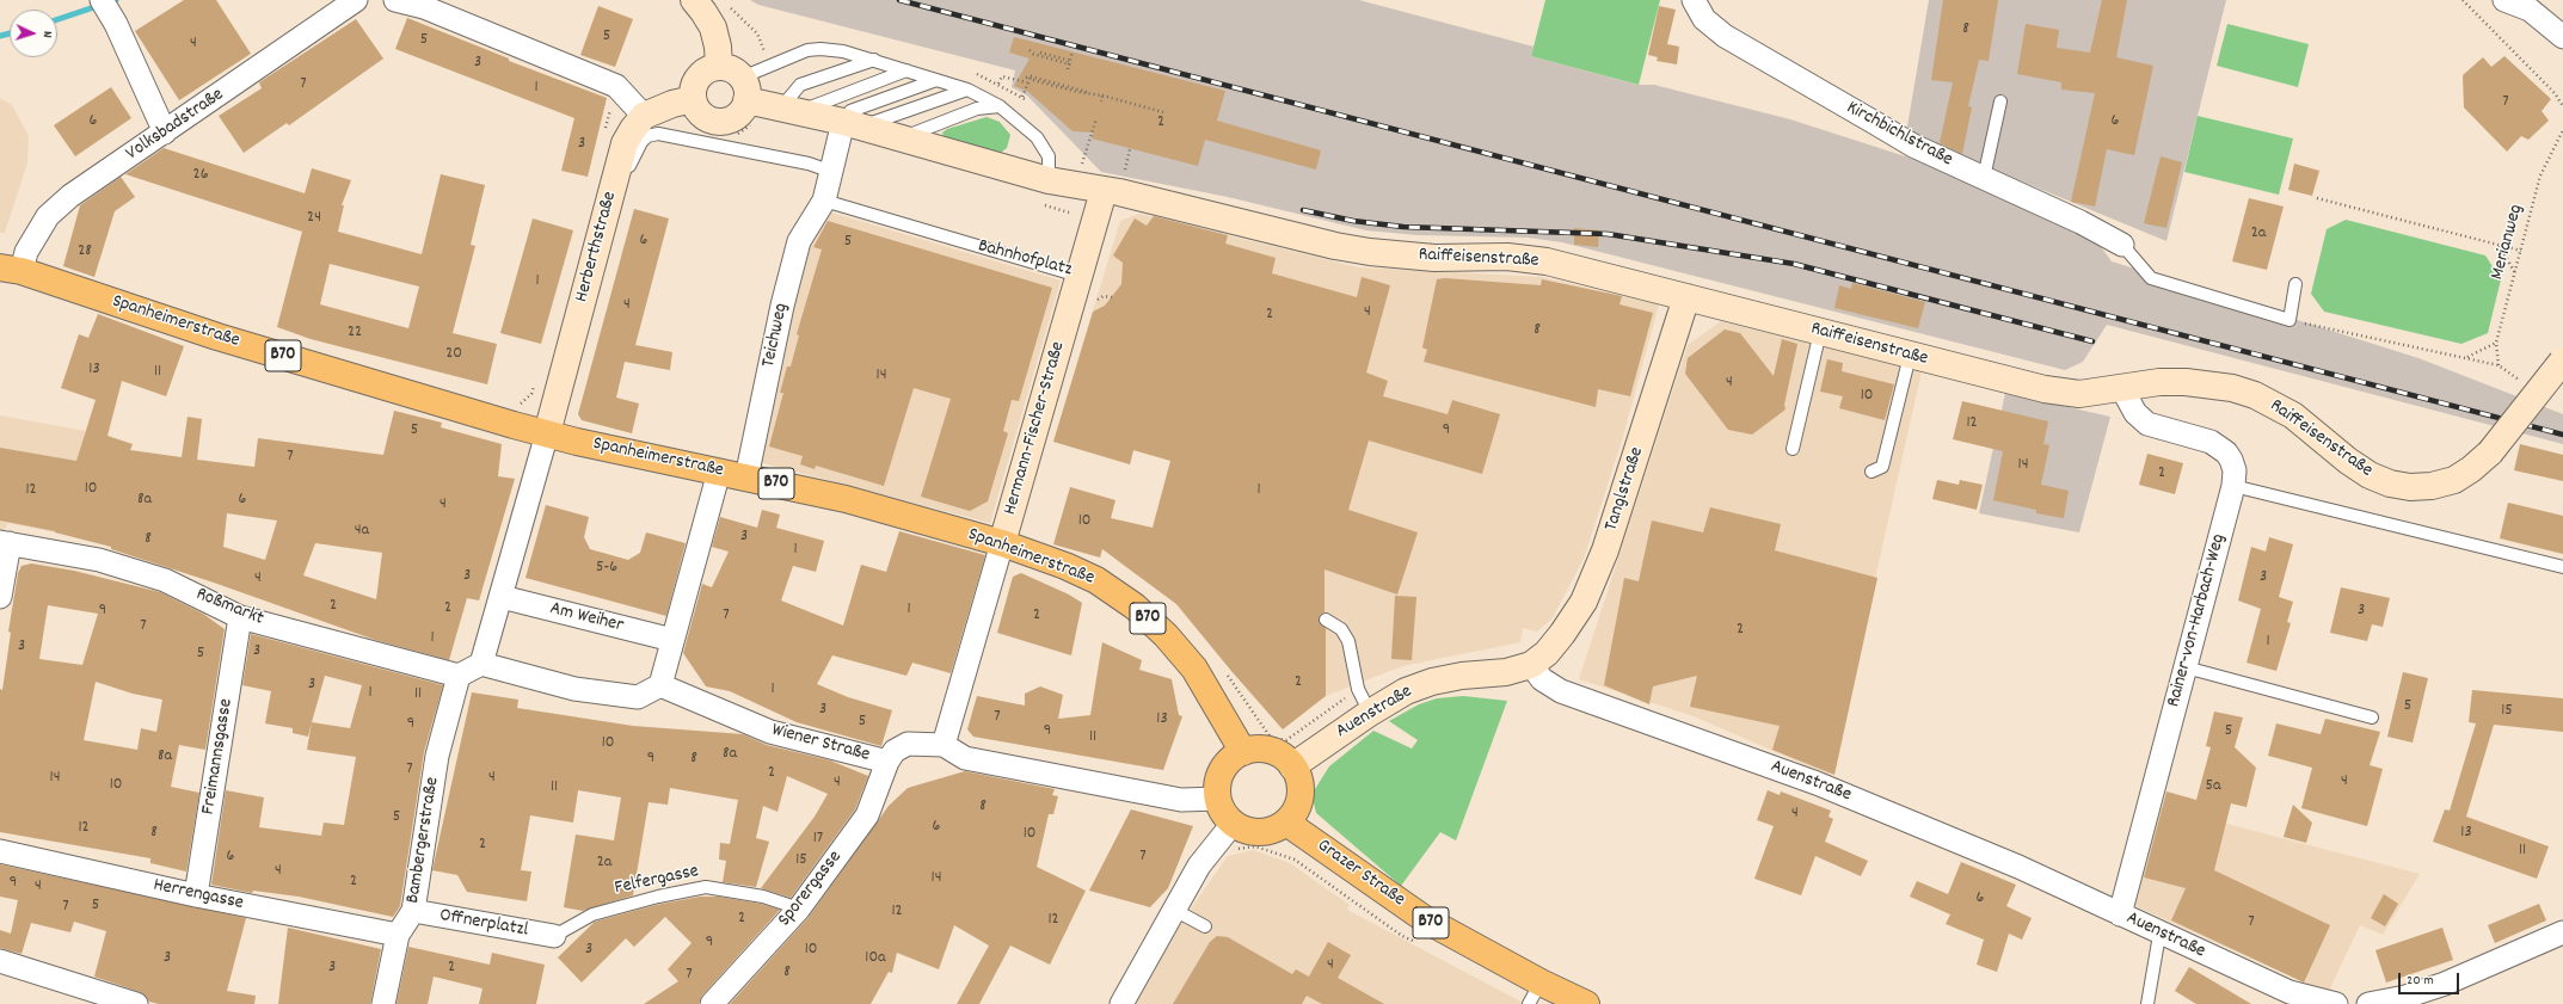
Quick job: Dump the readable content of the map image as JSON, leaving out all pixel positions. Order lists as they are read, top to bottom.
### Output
{
  "streets": {
    "main road": ["Spanheimerstraße", "B70", "Grazer Straße"],
    "street": [
      "Volksbadstraße",
      "Kirchbichlstraße",
      "Herberthstraße",
      "Bahnhofplatz",
      "Raiffeisenstraße",
      "Teichweg",
      "Hermann-Fischer-Straße",
      "Tanglstraße",
      "Roßmarkt",
      "Am Weiher",
      "Rainer-von-Harbach-Weg",
      "Auenstraße",
      "Wiener Straße",
      "Freimannsgasse",
      "Bambergerstraße",
      "Sporergasse",
      "Herrengasse",
      "Offnerplatzl"
    ],
    "lane": ["Felfergasse"],
    "path": ["Merianweg"]
  },
  "crossings": [
    ["Volksbadstraße", "Spanheimerstraße"],
    ["Herberthstraße", "Spanheimerstraße"],
    ["Bahnhofplatz", "Raiffeisenstraße"],
    ["Bahnhofplatz", "Teichweg"],
    ["Bahnhofplatz", "Hermann-Fischer-Straße"],
    ["Raiffeisenstraße", "Tanglstraße"],
    ["Raiffeisenstraße", "Rainer-von-Harbach-Weg"],
    ["Spanheimerstraße", "Teichweg"],
    ["Spanheimerstraße", "Hermann-Fischer-Straße"],
    ["Spanheimerstraße", "Auenstraße"],
    ["Spanheimerstraße", "Wiener Straße"],
    ["Spanheimerstraße", "Grazer Straße"],
    ["Hermann-Fischer-Straße", "Wiener Straße"],
    ["Tanglstraße", "Auenstraße"],
    ["Roßmarkt", "Freimannsgasse"],
    ["Roßmarkt", "Bambergerstraße"],
    ["Rainer-von-Harbach-Weg", "Auenstraße"],
    ["Auenstraße", "Wiener Straße"],
    ["Auenstraße", "Grazer Straße"],
    ["Wiener Straße", "Grazer Straße"],
    ["Wiener Straße", "Sporergasse"],
    ["Freimannsgasse", "Herrengasse"],
    ["Bambergerstraße", "Herrengasse"],
    ["Bambergerstraße", "Offnerplatzl"],
    ["Felfergasse", "Sporergasse"],
    ["Felfergasse", "Offnerplatzl"]
  ],
  "house_numbers": [
    "8",
    "5",
    "5",
    "4",
    "3",
    "7",
    "1",
    "7",
    "6",
    "6",
    "2",
    "3",
    "26",
    "24",
    "2a",
    "6",
    "5",
    "28",
    "1",
    "4",
    "4",
    "2",
    "8",
    "22",
    "20",
    "13",
    "11",
    "14",
    "4",
    "10",
    "12",
    "5",
    "9",
    "7",
    "14",
    "2",
    "10",
    "12",
    "1",
    "8a",
    "6",
    "4",
    "10",
    "4a",
    "3",
    "8",
    "1",
    "5-6",
    "3",
    "3",
    "4",
    "2",
    "2",
    "1",
    "9",
    "3",
    "7",
    "2",
    "7",
    "2",
    "1",
    "1",
    "3",
    "3",
    "5",
    "2",
    "3",
    "1",
    "1",
    "11",
    "5",
    "3",
    "15",
    "7",
    "13",
    "5",
    "9",
    "9",
    "5",
    "11",
    "10",
    "8a",
    "8a",
    "9",
    "8",
    "7",
    "2",
    "14",
    "4",
    "4",
    "4",
    "10",
    "5a",
    "11",
    "8",
    "4",
    "5",
    "6",
    "12",
    "8",
    "13",
    "10",
    "17",
    "2",
    "11",
    "6",
    "7",
    "15",
    "2a",
    "4",
    "14",
    "2",
    "9",
    "4",
    "6",
    "5",
    "7",
    "12",
    "2",
    "12",
    "7",
    "9",
    "3",
    "10",
    "3",
    "10a",
    "4",
    "3",
    "2",
    "8",
    "7"
  ],
  "scale_bar": "20 m",
  "north": "right"
}
